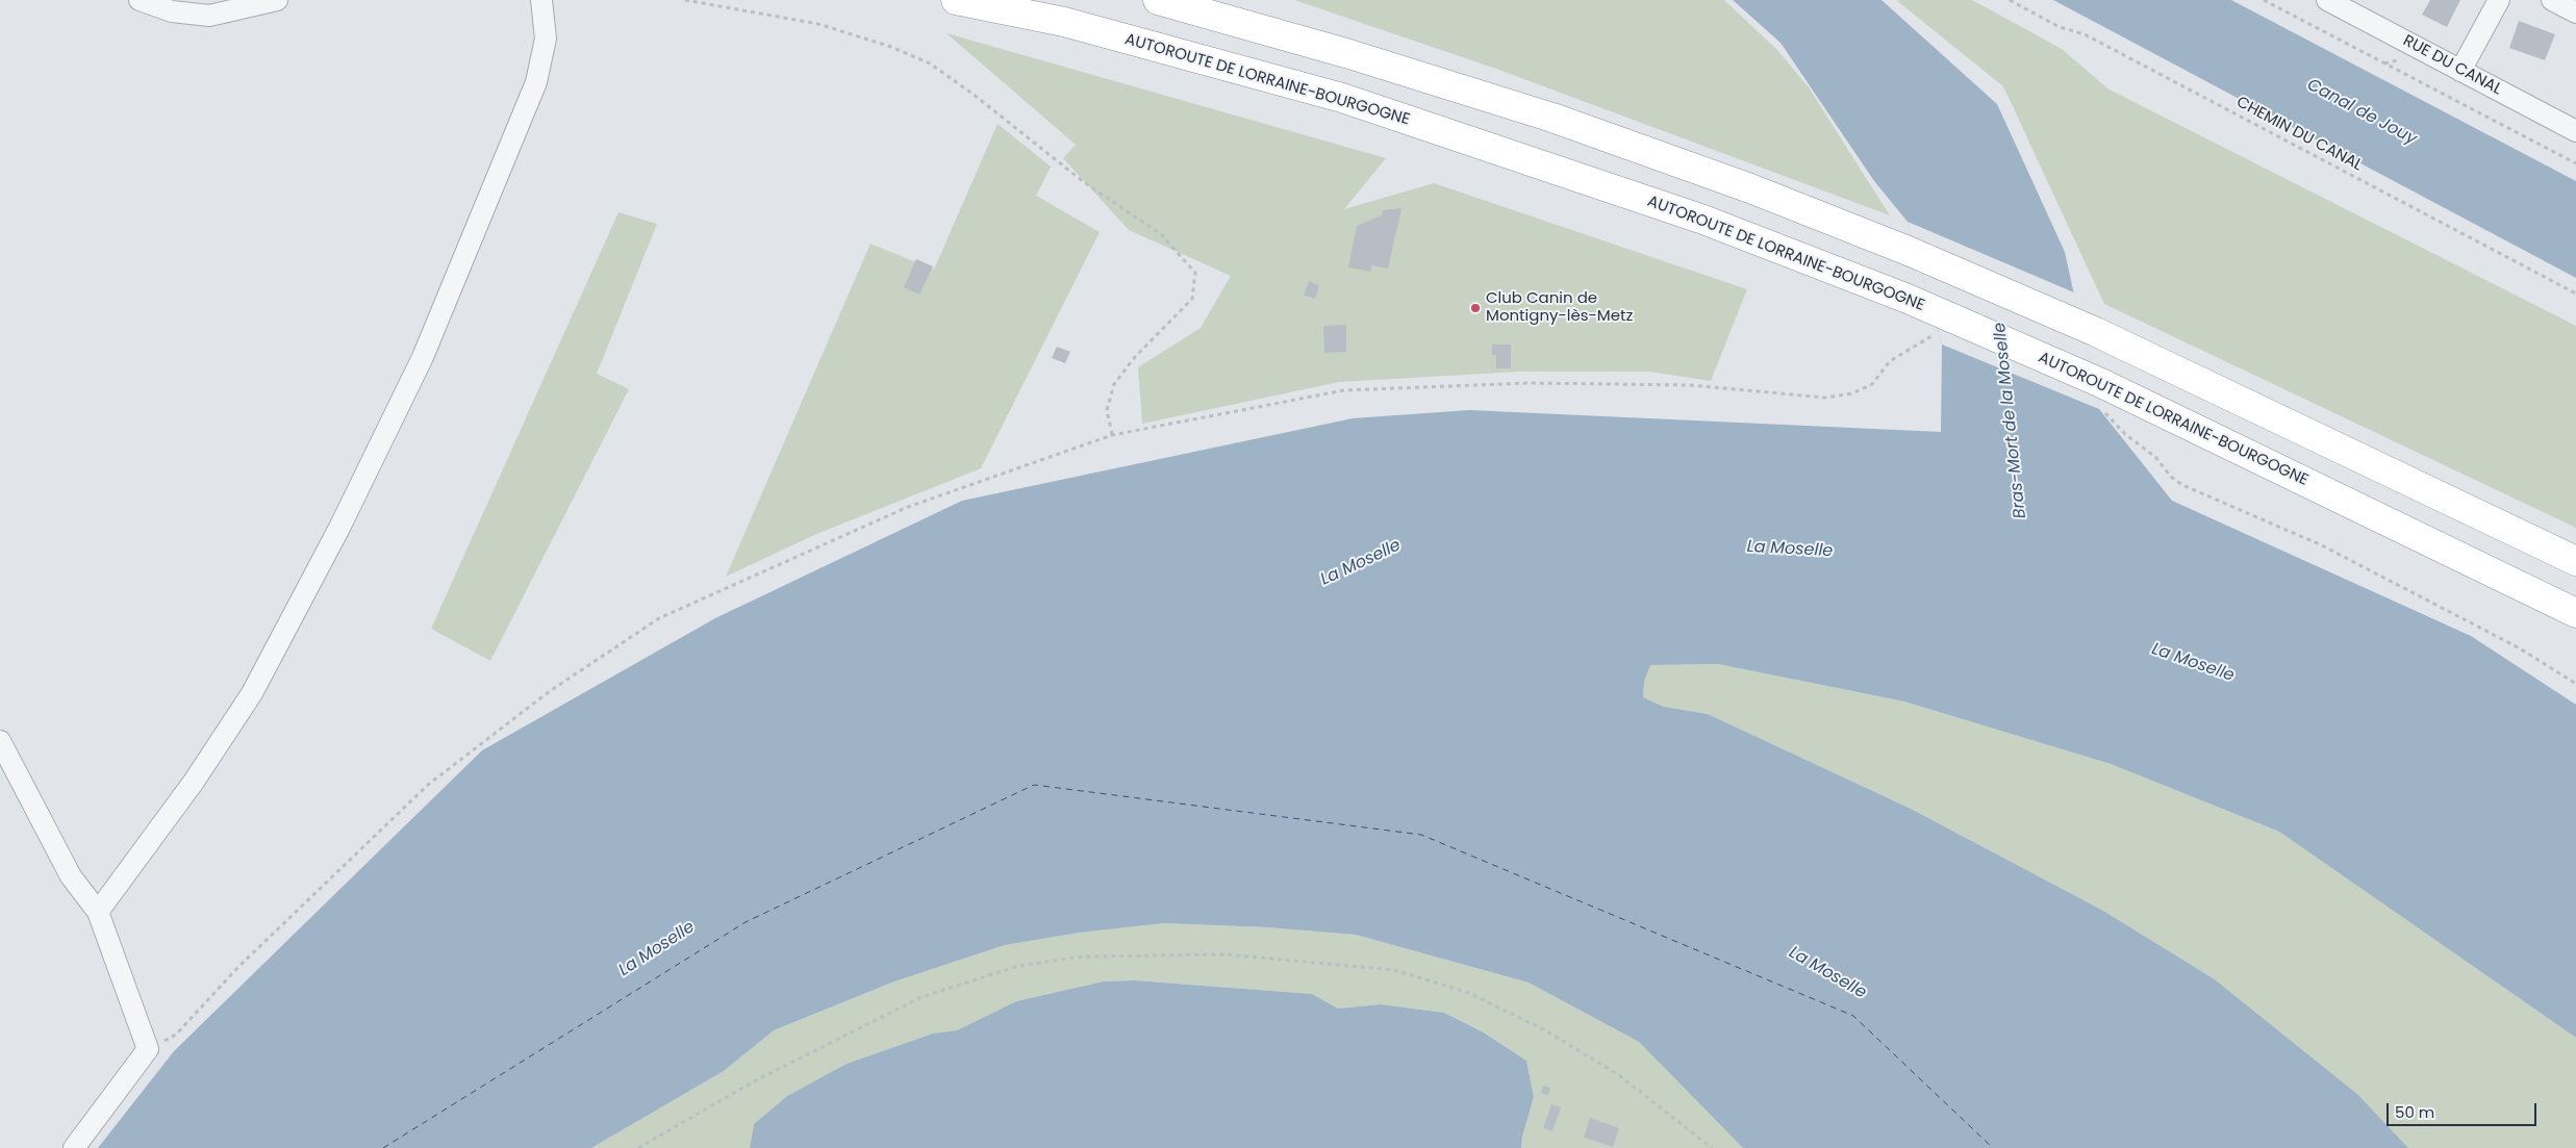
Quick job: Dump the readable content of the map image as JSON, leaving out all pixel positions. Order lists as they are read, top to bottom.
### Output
{
  "streets": {
    "highway": ["AUTOROUTE DE LORRAINE-BOURGOGNE"],
    "street": ["RUE DU CANAL"],
    "path": ["CHEMIN DU CANAL"]
  },
  "water": ["Canal de Jouy", "Bras-Mort de la Moselle", "La Moselle"],
  "places": ["Club Canin de Montigny-lès-Metz"],
  "scale_bar": "50 m"
}
